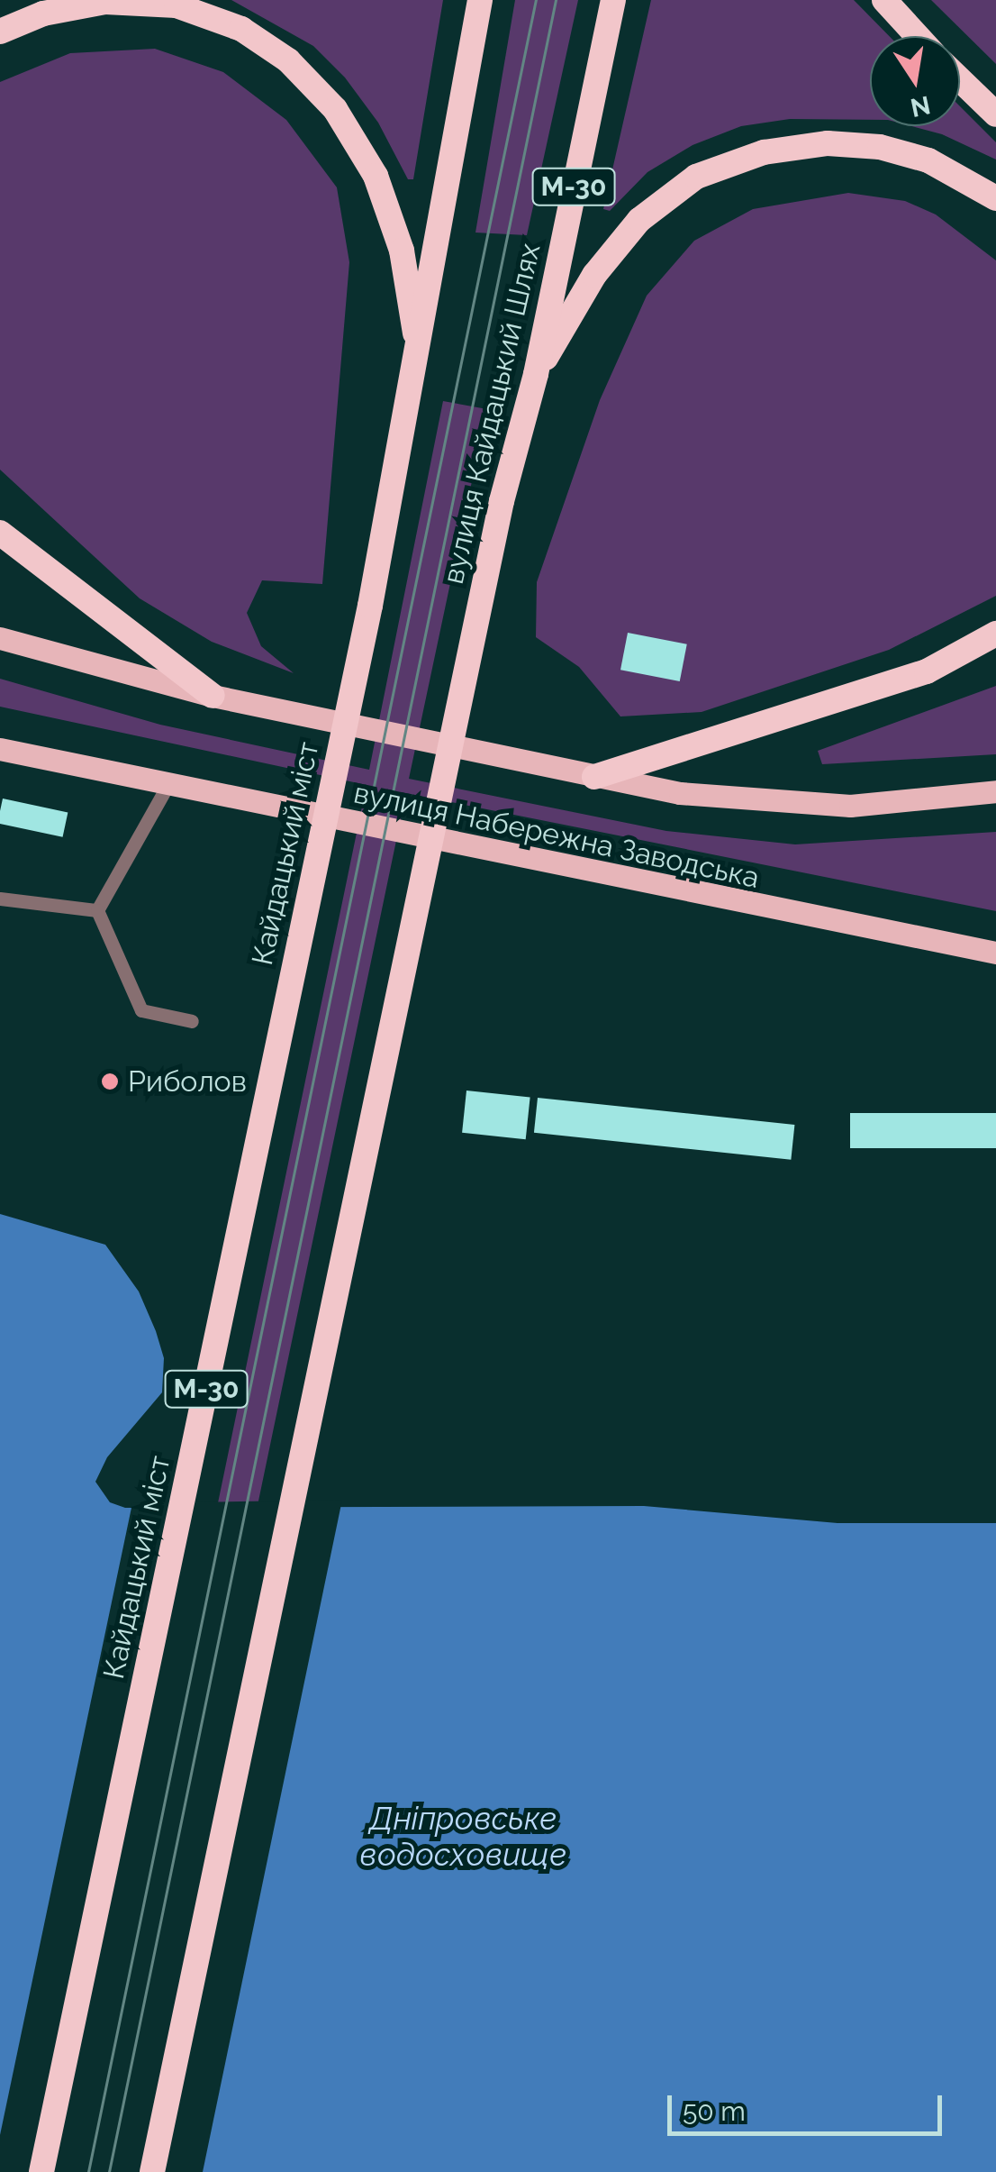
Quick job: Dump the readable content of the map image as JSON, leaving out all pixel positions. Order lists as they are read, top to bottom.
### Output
{
  "streets": {
    "highway": ["М-30", "вулиця Кайдацький Шлях", "Кайдацький міст"],
    "main road": ["вулиця Набережна Заводська"]
  },
  "crossings": [
    ["М-30", "Кайдацький міст"]
  ],
  "water": ["Дніпровське водосховище"],
  "places": ["Риболов"],
  "scale_bar": "50 m",
  "north": "bottom"
}
